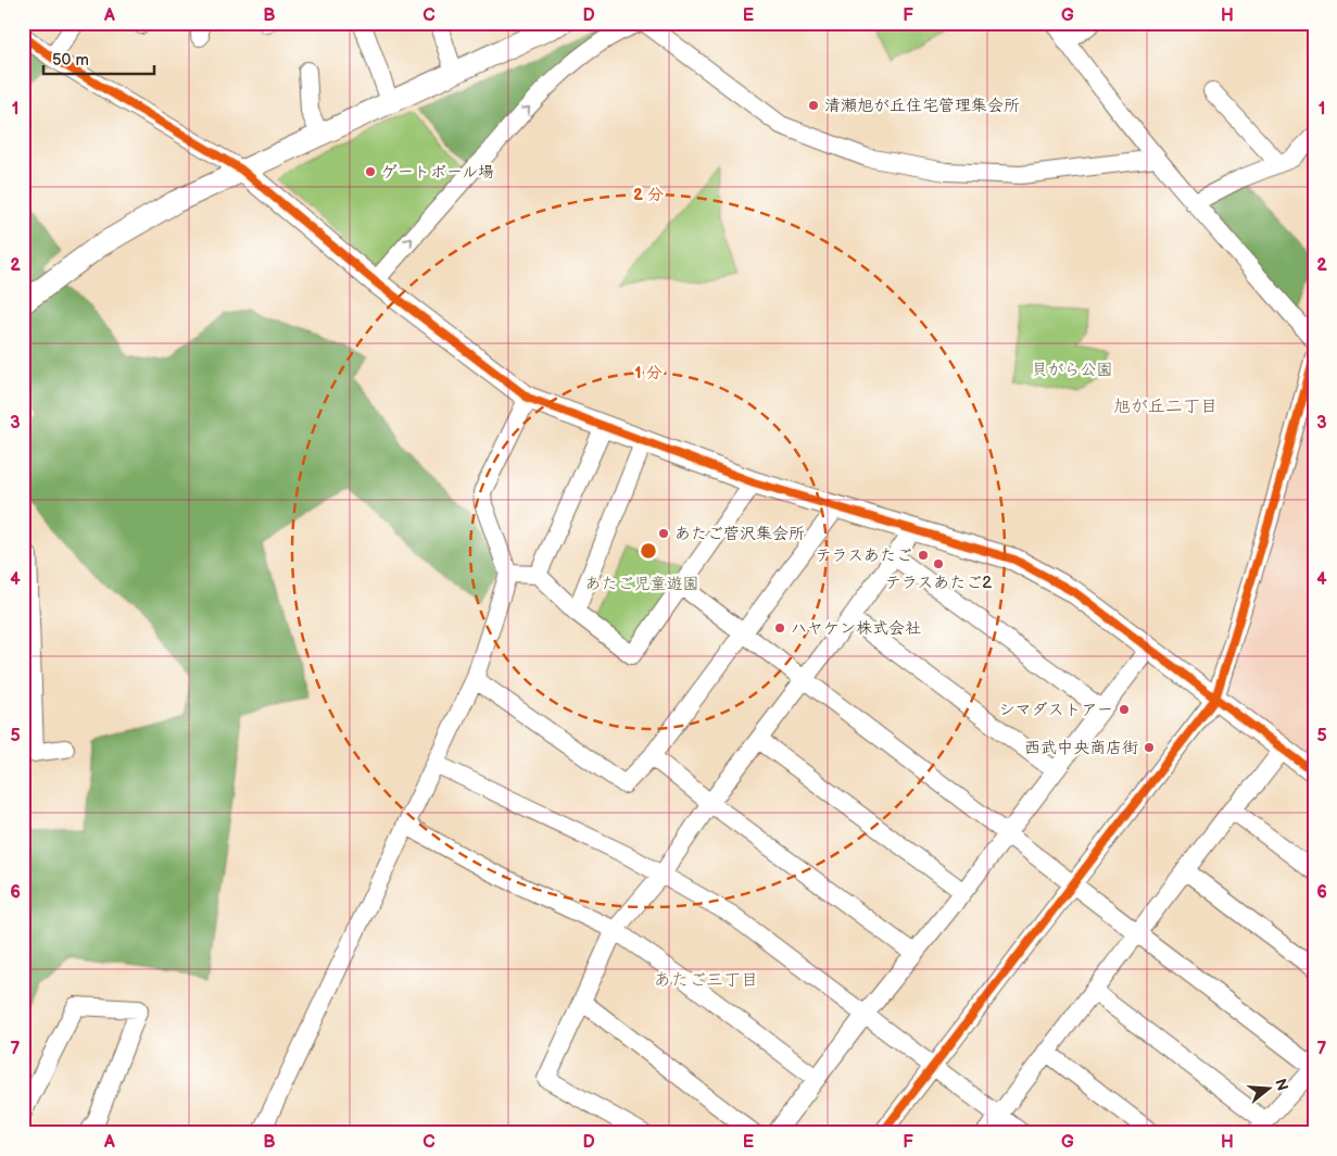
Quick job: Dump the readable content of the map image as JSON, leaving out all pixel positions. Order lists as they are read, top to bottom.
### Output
{
  "districts": ["旭が丘二丁目", "あたご三丁目"],
  "parks": ["貝がら公園", "あたご児童遊園"],
  "places": [
    "清瀬旭が丘住宅管理集会所",
    "ゲートボール場",
    "あたご菅沢集会所",
    "テラスあたご",
    "テラスあたご2",
    "ハヤケン株式会社",
    "シマダストアー",
    "西武中央商店街"
  ],
  "scale_bar": "50 m",
  "north": "right",
  "grid": {
    "columns": [
      "A",
      "B",
      "C",
      "D",
      "E",
      "F",
      "G",
      "H"
    ],
    "rows": [
      "1",
      "2",
      "3",
      "4",
      "5",
      "6",
      "7"
    ]
  },
  "rings": ["2 分", "1 分"]
}
